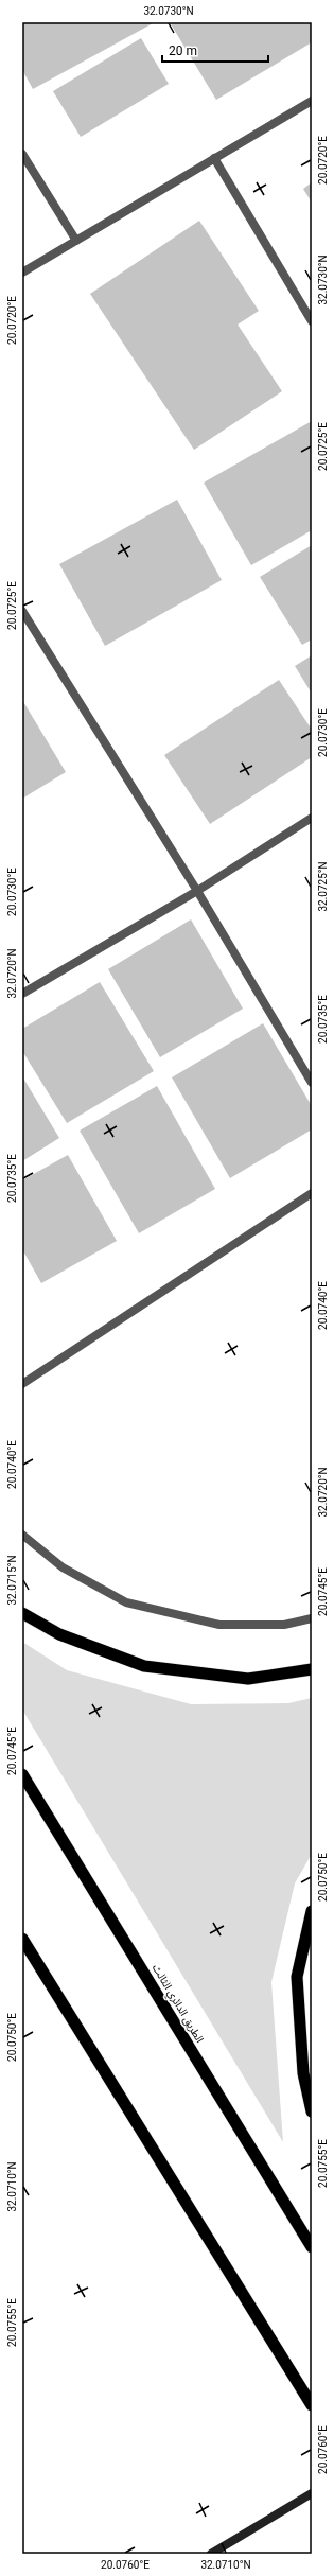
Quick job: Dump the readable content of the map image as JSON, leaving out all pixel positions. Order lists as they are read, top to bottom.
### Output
{
  "streets": {
    "highway": ["الطريق الدائري الثالث"]
  },
  "scale_bar": "20 m",
  "coordinates": [
    "32.0730°N",
    "20.0720°E",
    "20.0725°E",
    "20.0730°E",
    "32.0725°N",
    "32.0720°N",
    "20.0735°E",
    "20.0740°E",
    "32.0715°N",
    "20.0745°E",
    "20.0750°E",
    "20.0755°E",
    "32.0710°N",
    "20.0760°E"
  ]
}
